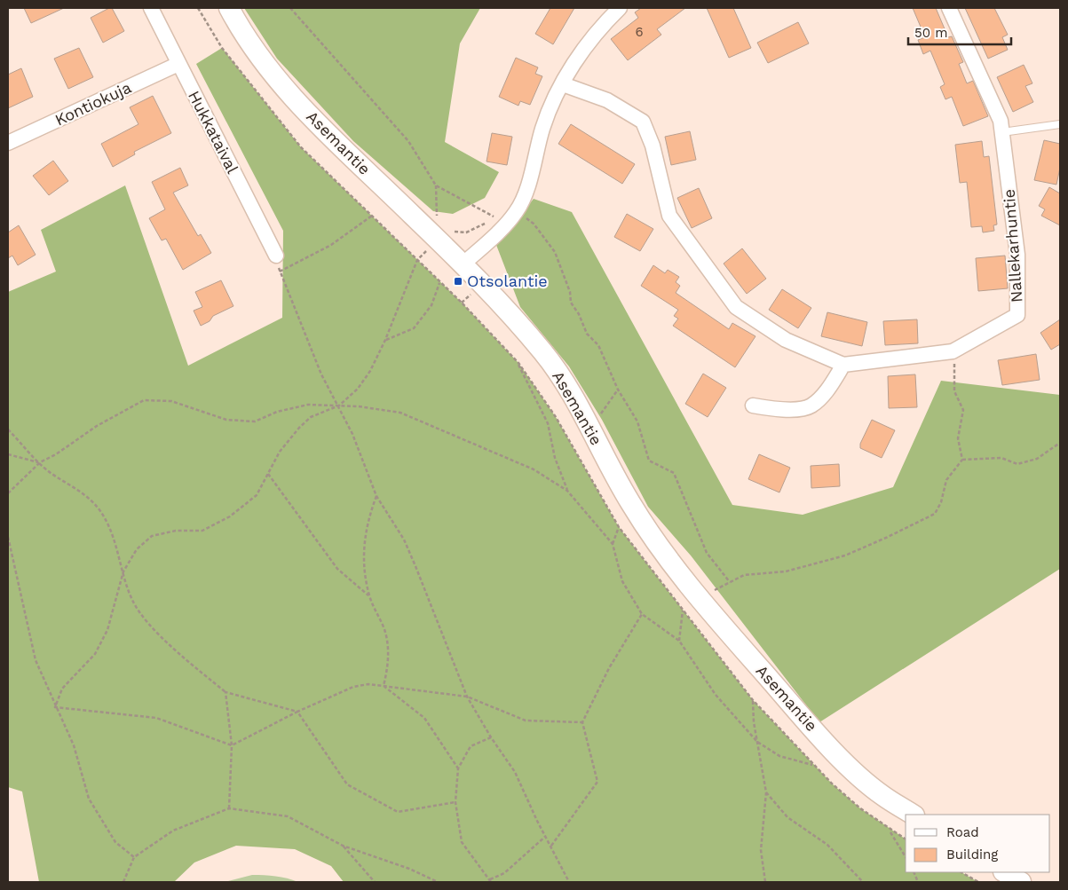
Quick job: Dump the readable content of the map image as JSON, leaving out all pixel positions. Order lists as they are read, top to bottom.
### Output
{
  "streets": {
    "main road": ["Asemantie"],
    "street": ["Kontiokuja", "Hukkataival", "Nallekarhuntie"]
  },
  "crossings": [
    ["Kontiokuja", "Hukkataival"]
  ],
  "places": {
    "transit": ["Otsolantie"]
  },
  "house_numbers": ["6"],
  "legend": ["Road", "Building"],
  "scale_bar": "50 m"
}
